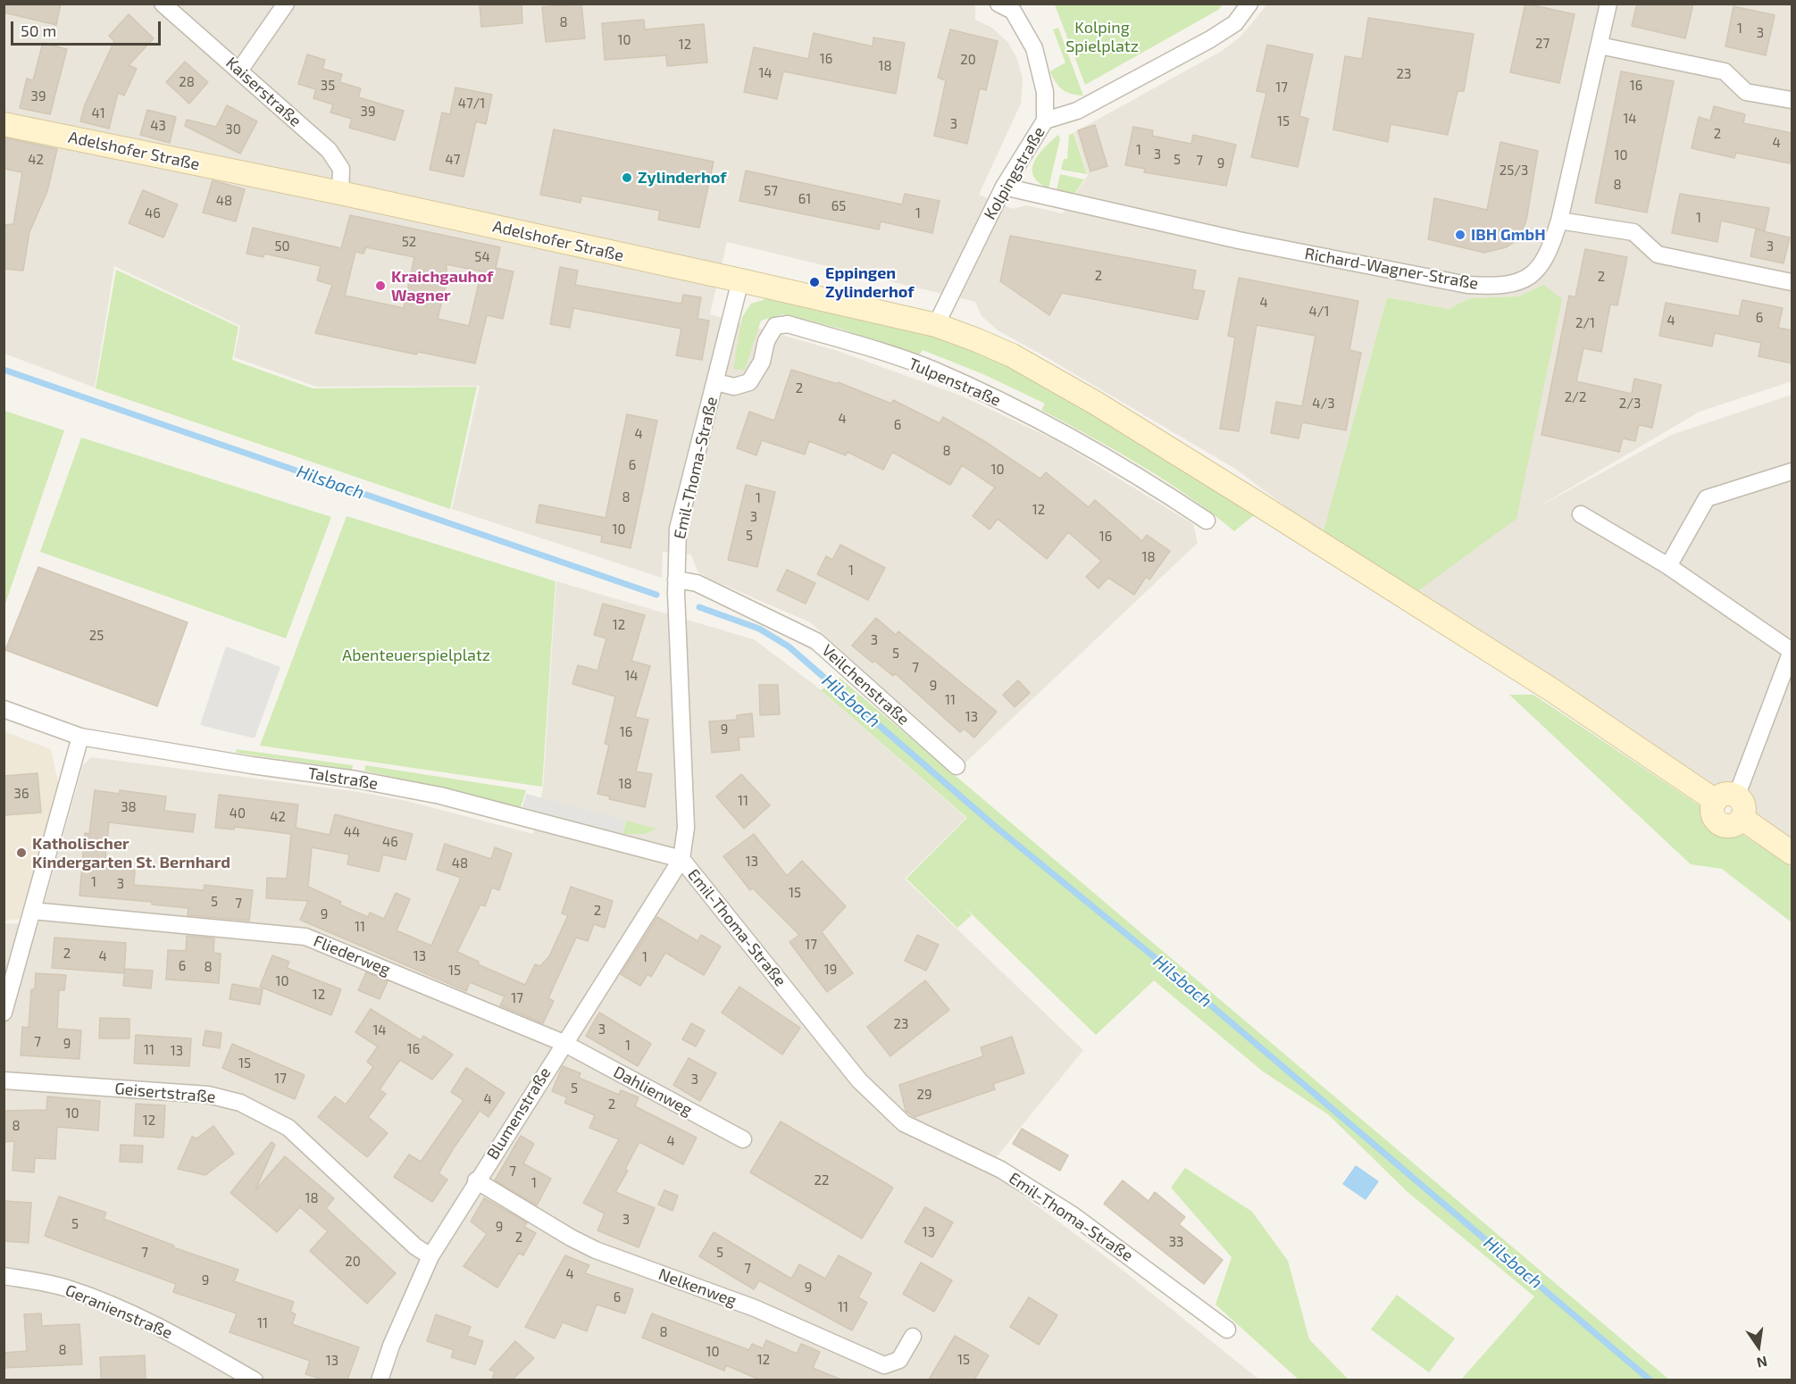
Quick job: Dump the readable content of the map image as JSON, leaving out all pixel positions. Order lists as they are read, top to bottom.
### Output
{
  "streets": {
    "street": [
      "Kaiserstraße",
      "Adelshofer Straße",
      "Kolpingstraße",
      "Richard-Wagner-Straße",
      "Tulpenstraße",
      "Emil-Thoma-Straße",
      "Veilchenstraße",
      "Talstraße",
      "Fliederweg",
      "Dahlienweg",
      "Geisertstraße",
      "Blumenstraße",
      "Nelkenweg",
      "Geranienstraße"
    ]
  },
  "crossings": [
    ["Kaiserstraße", "Adelshofer Straße"],
    ["Adelshofer Straße", "Kolpingstraße"],
    ["Adelshofer Straße", "Emil-Thoma-Straße"],
    ["Kolpingstraße", "Richard-Wagner-Straße"],
    ["Tulpenstraße", "Emil-Thoma-Straße"],
    ["Emil-Thoma-Straße", "Veilchenstraße"],
    ["Emil-Thoma-Straße", "Talstraße"],
    ["Emil-Thoma-Straße", "Blumenstraße"],
    ["Talstraße", "Blumenstraße"],
    ["Fliederweg", "Dahlienweg"],
    ["Fliederweg", "Blumenstraße"],
    ["Dahlienweg", "Blumenstraße"],
    ["Geisertstraße", "Blumenstraße"],
    ["Blumenstraße", "Nelkenweg"]
  ],
  "water": ["Hilsbach"],
  "parks": ["Kolping Spielplatz", "Abenteuerspielplatz"],
  "places": [
    "Zylinderhof",
    "IBH GmbH",
    "Eppingen Zylinderhof",
    "Kraichgauhof Wagner",
    "Katholischer Kindergarten St. Bernhard"
  ],
  "house_numbers": [
    "8",
    "1",
    "3",
    "10",
    "27",
    "12",
    "16",
    "20",
    "18",
    "14",
    "23",
    "28",
    "35",
    "16",
    "17",
    "39",
    "47/1",
    "39",
    "41",
    "14",
    "15",
    "3",
    "43",
    "30",
    "2",
    "4",
    "1",
    "3",
    "10",
    "42",
    "47",
    "5",
    "7",
    "9",
    "25/3",
    "8",
    "57",
    "61",
    "48",
    "65",
    "46",
    "1",
    "1",
    "52",
    "50",
    "3",
    "54",
    "2",
    "2",
    "4",
    "4/1",
    "6",
    "4",
    "2/1",
    "2",
    "2/2",
    "4/3",
    "2/3",
    "4",
    "6",
    "4",
    "8",
    "6",
    "10",
    "8",
    "1",
    "12",
    "3",
    "10",
    "5",
    "16",
    "18",
    "1",
    "12",
    "25",
    "3",
    "5",
    "7",
    "14",
    "9",
    "11",
    "13",
    "9",
    "16",
    "18",
    "36",
    "11",
    "38",
    "40",
    "42",
    "44",
    "46",
    "13",
    "48",
    "1",
    "3",
    "15",
    "5",
    "7",
    "2",
    "9",
    "11",
    "17",
    "2",
    "4",
    "13",
    "1",
    "6",
    "8",
    "19",
    "15",
    "10",
    "12",
    "17",
    "23",
    "3",
    "14",
    "7",
    "9",
    "1",
    "16",
    "11",
    "13",
    "15",
    "17",
    "3",
    "5",
    "29",
    "4",
    "2",
    "10",
    "12",
    "8",
    "4",
    "7",
    "22",
    "1",
    "18",
    "3",
    "5",
    "9",
    "13",
    "2",
    "33",
    "7",
    "5",
    "20",
    "7",
    "4",
    "9",
    "9",
    "6",
    "11",
    "11",
    "8",
    "8",
    "10",
    "12",
    "15",
    "13"
  ],
  "scale_bar": "50 m",
  "north": "bottom"
}
